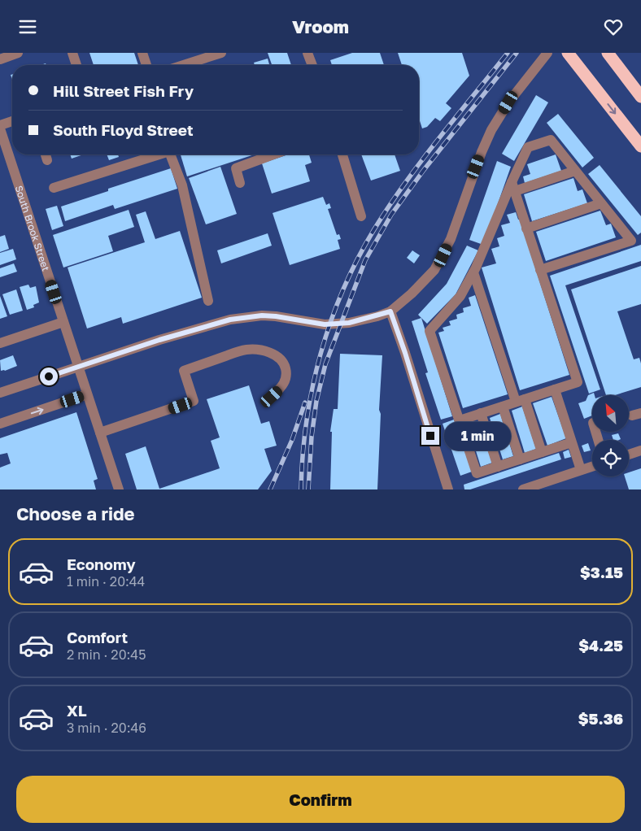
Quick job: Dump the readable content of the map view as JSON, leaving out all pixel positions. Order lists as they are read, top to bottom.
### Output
{
  "streets": {
    "street": ["South Brook Street"]
  },
  "north": "top left",
  "page": {
    "header": "Vroom",
    "banner": ["Hill Street Fish Fry", "South Floyd Street"],
    "bubble": "1 min",
    "heading": "Choose a ride",
    "list": [
      {
        "name": "Economy",
        "note": "1 min · 20:44",
        "value": "$3.15"
      },
      {
        "name": "Comfort",
        "note": "2 min · 20:45",
        "value": "$4.25"
      },
      {
        "name": "XL",
        "note": "3 min · 20:46",
        "value": "$5.36"
      }
    ],
    "buttons": "Confirm"
  }
}
